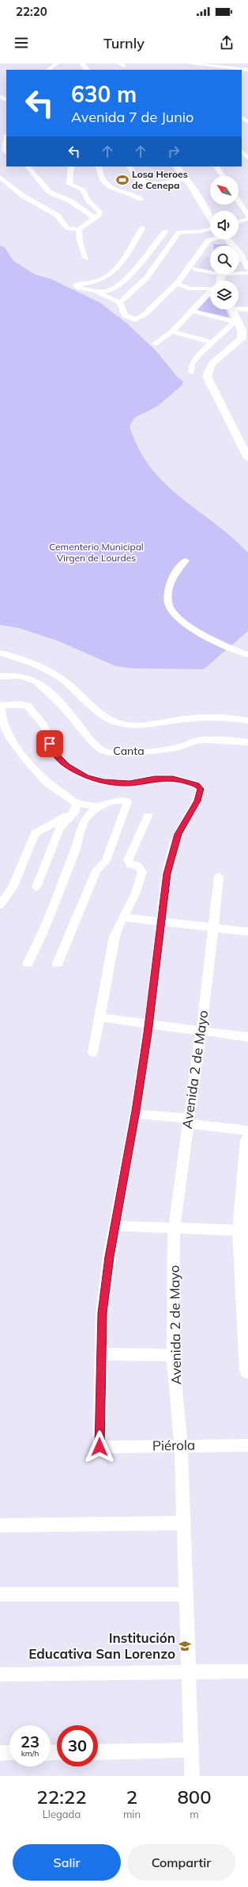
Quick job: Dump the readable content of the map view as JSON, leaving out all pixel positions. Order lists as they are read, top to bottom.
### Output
{
  "streets": {
    "street": ["Canta", "Avenida 2 de Mayo", "Piérola"]
  },
  "crossings": [
    ["Avenida 2 de Mayo", "Piérola"]
  ],
  "parks": ["Cementerio Municipal Virgen de Lourdes"],
  "places": {
    "sports": ["Losa Heroes de Cenepa"],
    "school or university": ["Institución Educativa San Lorenzo"]
  },
  "north": "top left",
  "page": {
    "status": "22:20",
    "header": "Turnly",
    "turn": ["630 m", "Avenida 7 de Junio"],
    "speed": "23 km/h",
    "limit": "30",
    "eta": [
      "22:22",
      "Llegada",
      "2",
      "min",
      "800",
      "m"
    ],
    "buttons": ["Salir", "Compartir"]
  }
}
